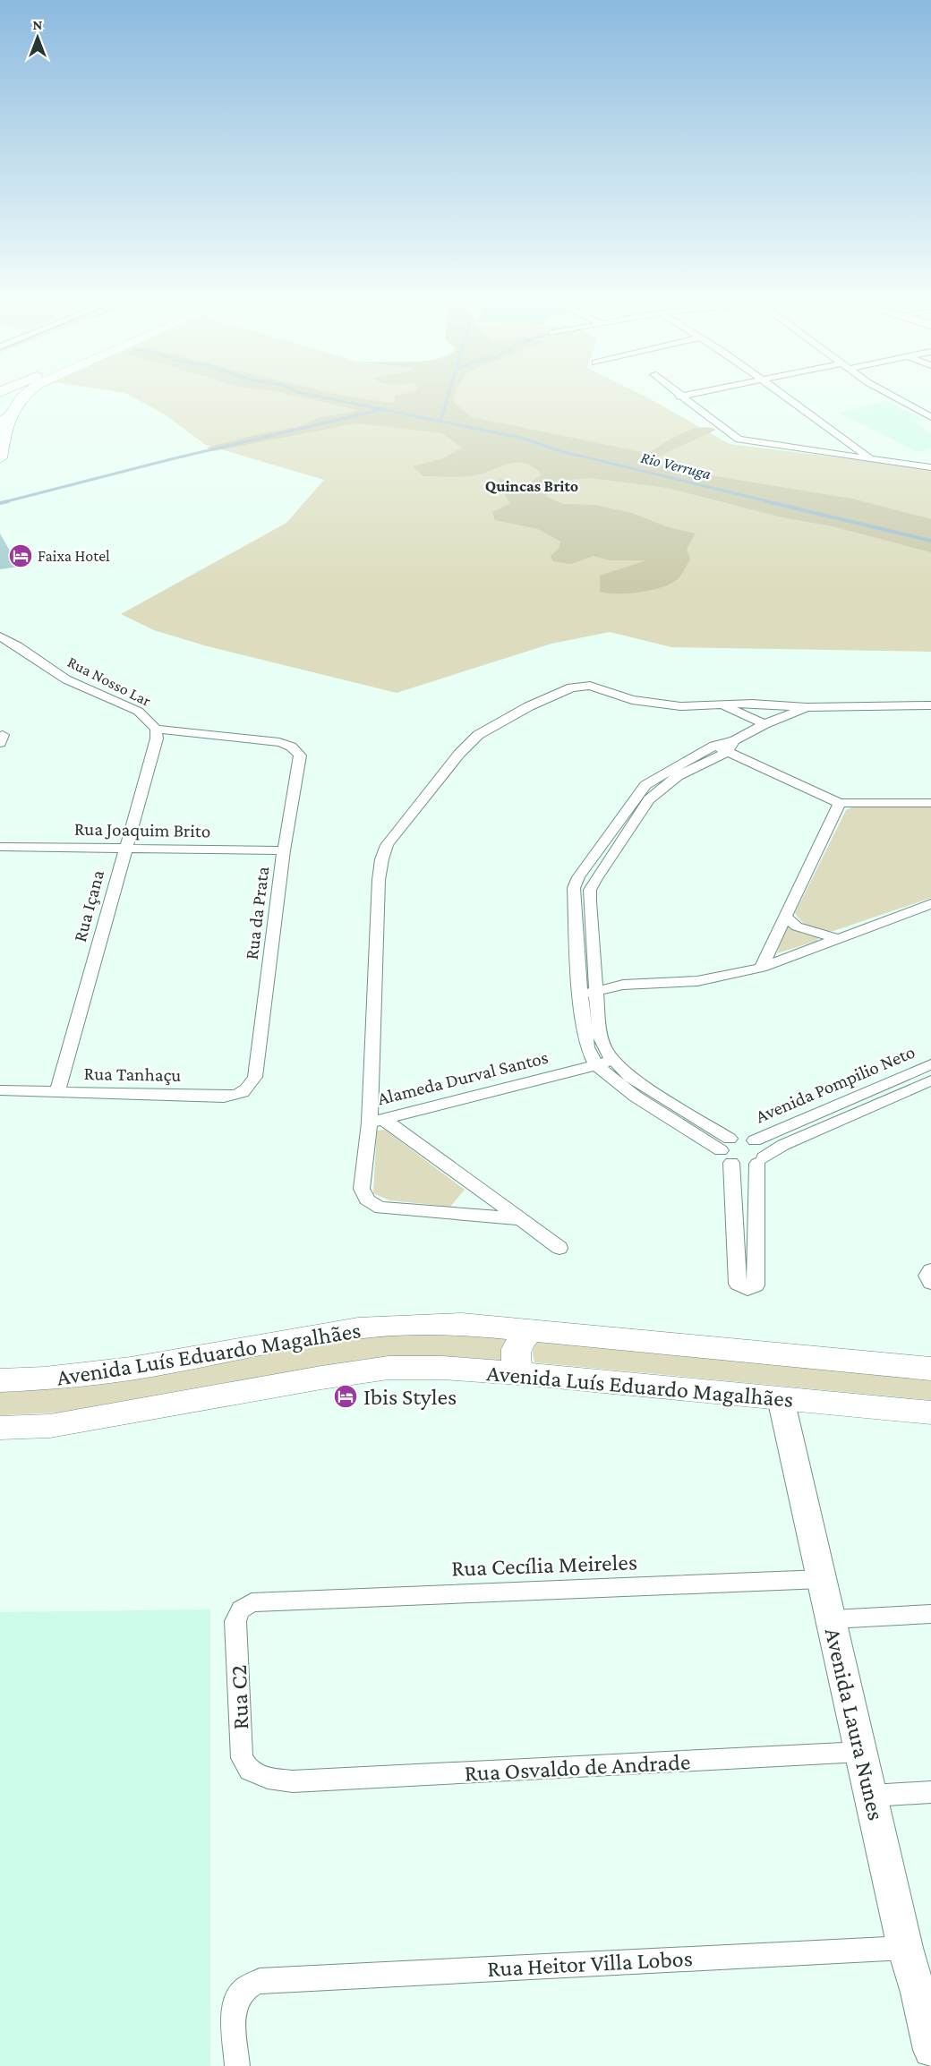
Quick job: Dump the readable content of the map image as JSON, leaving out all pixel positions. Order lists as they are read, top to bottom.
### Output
{
  "streets": {
    "main road": ["Avenida Luís Eduardo Magalhães"],
    "street": [
      "Rua Nosso Lar",
      "Rua Joaquim Brito",
      "Rua Içana",
      "Rua da Prata",
      "Rua Tanhaçu",
      "Alameda Durval Santos",
      "Avenida Pompilio Neto",
      "Rua Cecília Meireles",
      "Rua C2",
      "Avenida Laura Nunes",
      "Rua Osvaldo de Andrade",
      "Rua Heitor Villa Lobos"
    ]
  },
  "crossings": [
    ["Rua Nosso Lar", "Rua Içana"],
    ["Rua Nosso Lar", "Rua da Prata"],
    ["Rua Joaquim Brito", "Rua Içana"],
    ["Rua Joaquim Brito", "Rua da Prata"],
    ["Rua Içana", "Rua Tanhaçu"],
    ["Rua da Prata", "Rua Tanhaçu"],
    ["Avenida Luís Eduardo Magalhães", "Avenida Laura Nunes"],
    ["Rua Cecília Meireles", "Rua C2"],
    ["Rua Cecília Meireles", "Avenida Laura Nunes"],
    ["Rua C2", "Rua Osvaldo de Andrade"],
    ["Avenida Laura Nunes", "Rua Osvaldo de Andrade"],
    ["Avenida Laura Nunes", "Rua Heitor Villa Lobos"]
  ],
  "districts": ["Quincas Brito"],
  "water": ["Rio Verruga"],
  "places": {
    "hotel": ["Faixa Hotel", "Ibis Styles"]
  },
  "north": "top"
}
